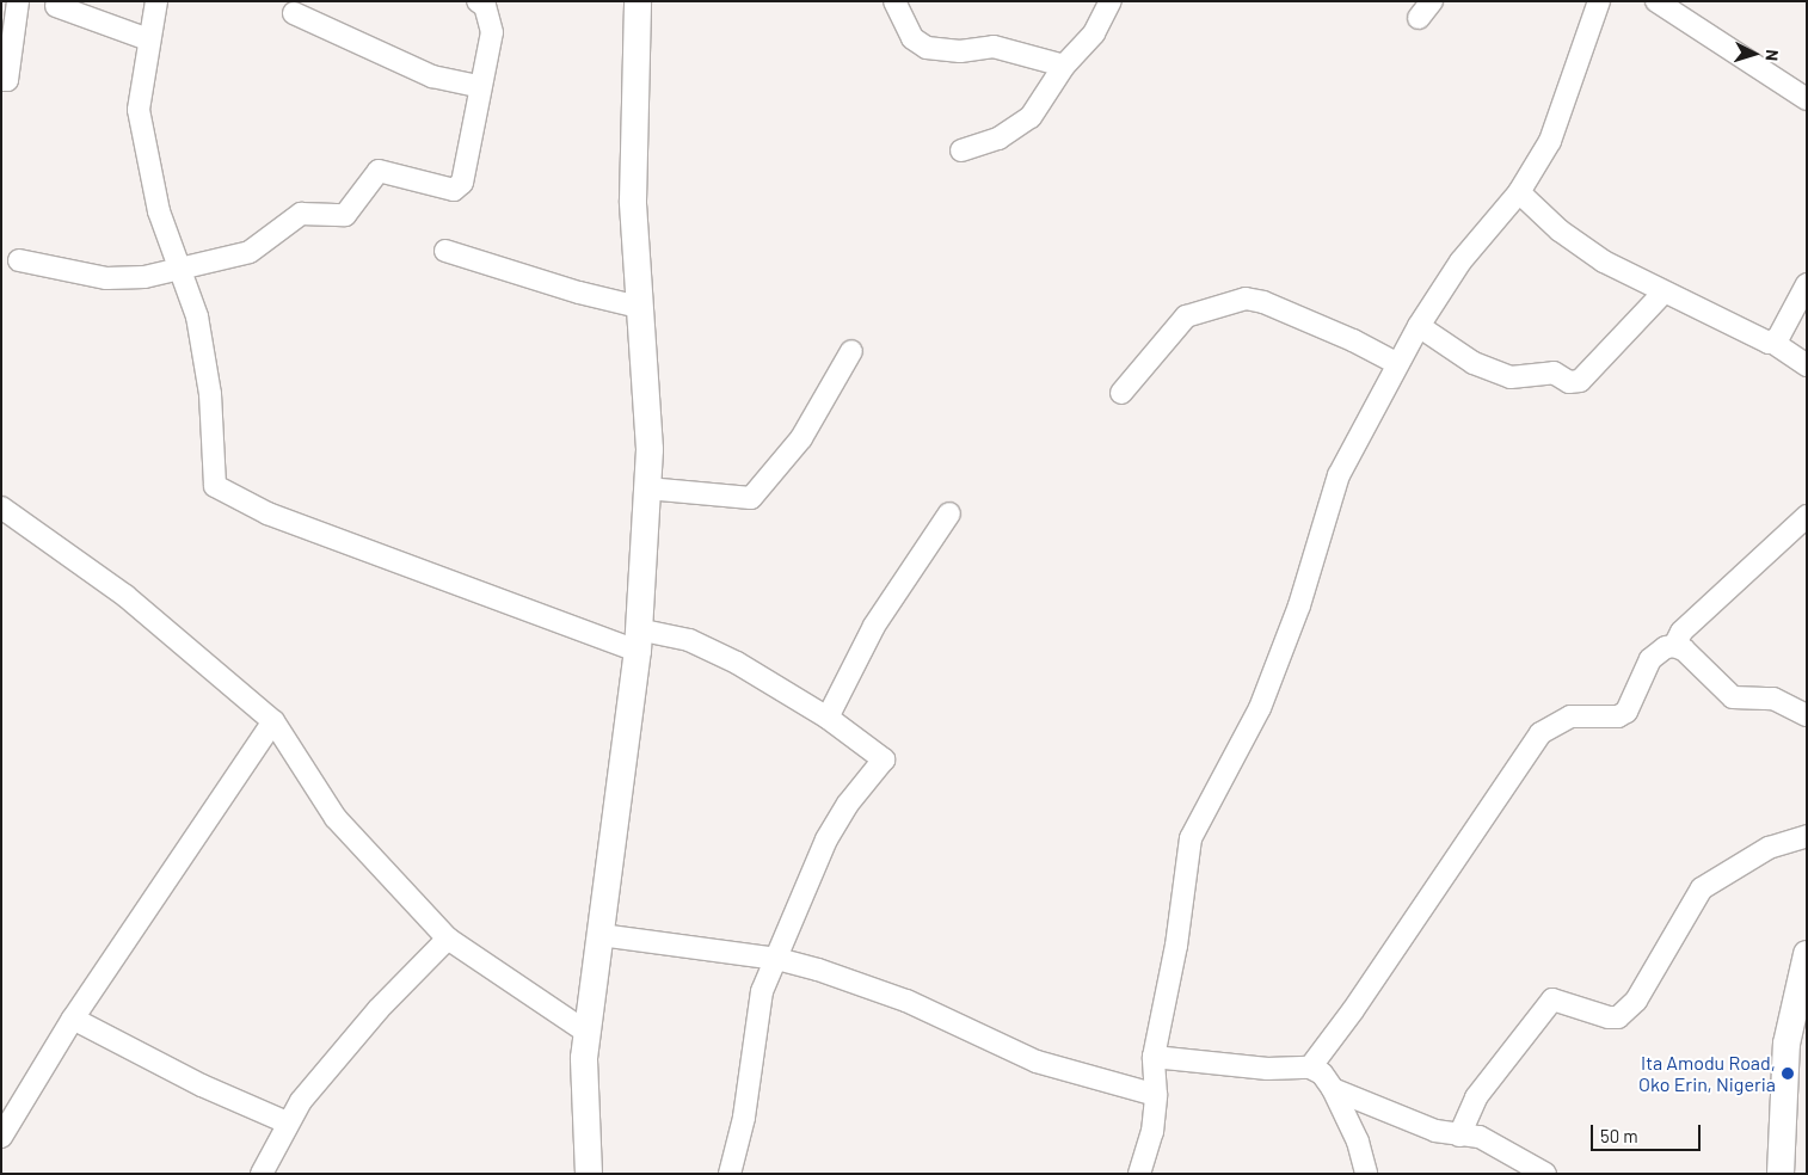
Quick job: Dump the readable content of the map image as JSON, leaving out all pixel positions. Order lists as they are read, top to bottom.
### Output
{
  "places": ["Ita Amodu Road, Oko Erin, Nigeria"],
  "scale_bar": "50 m",
  "north": "right"
}
